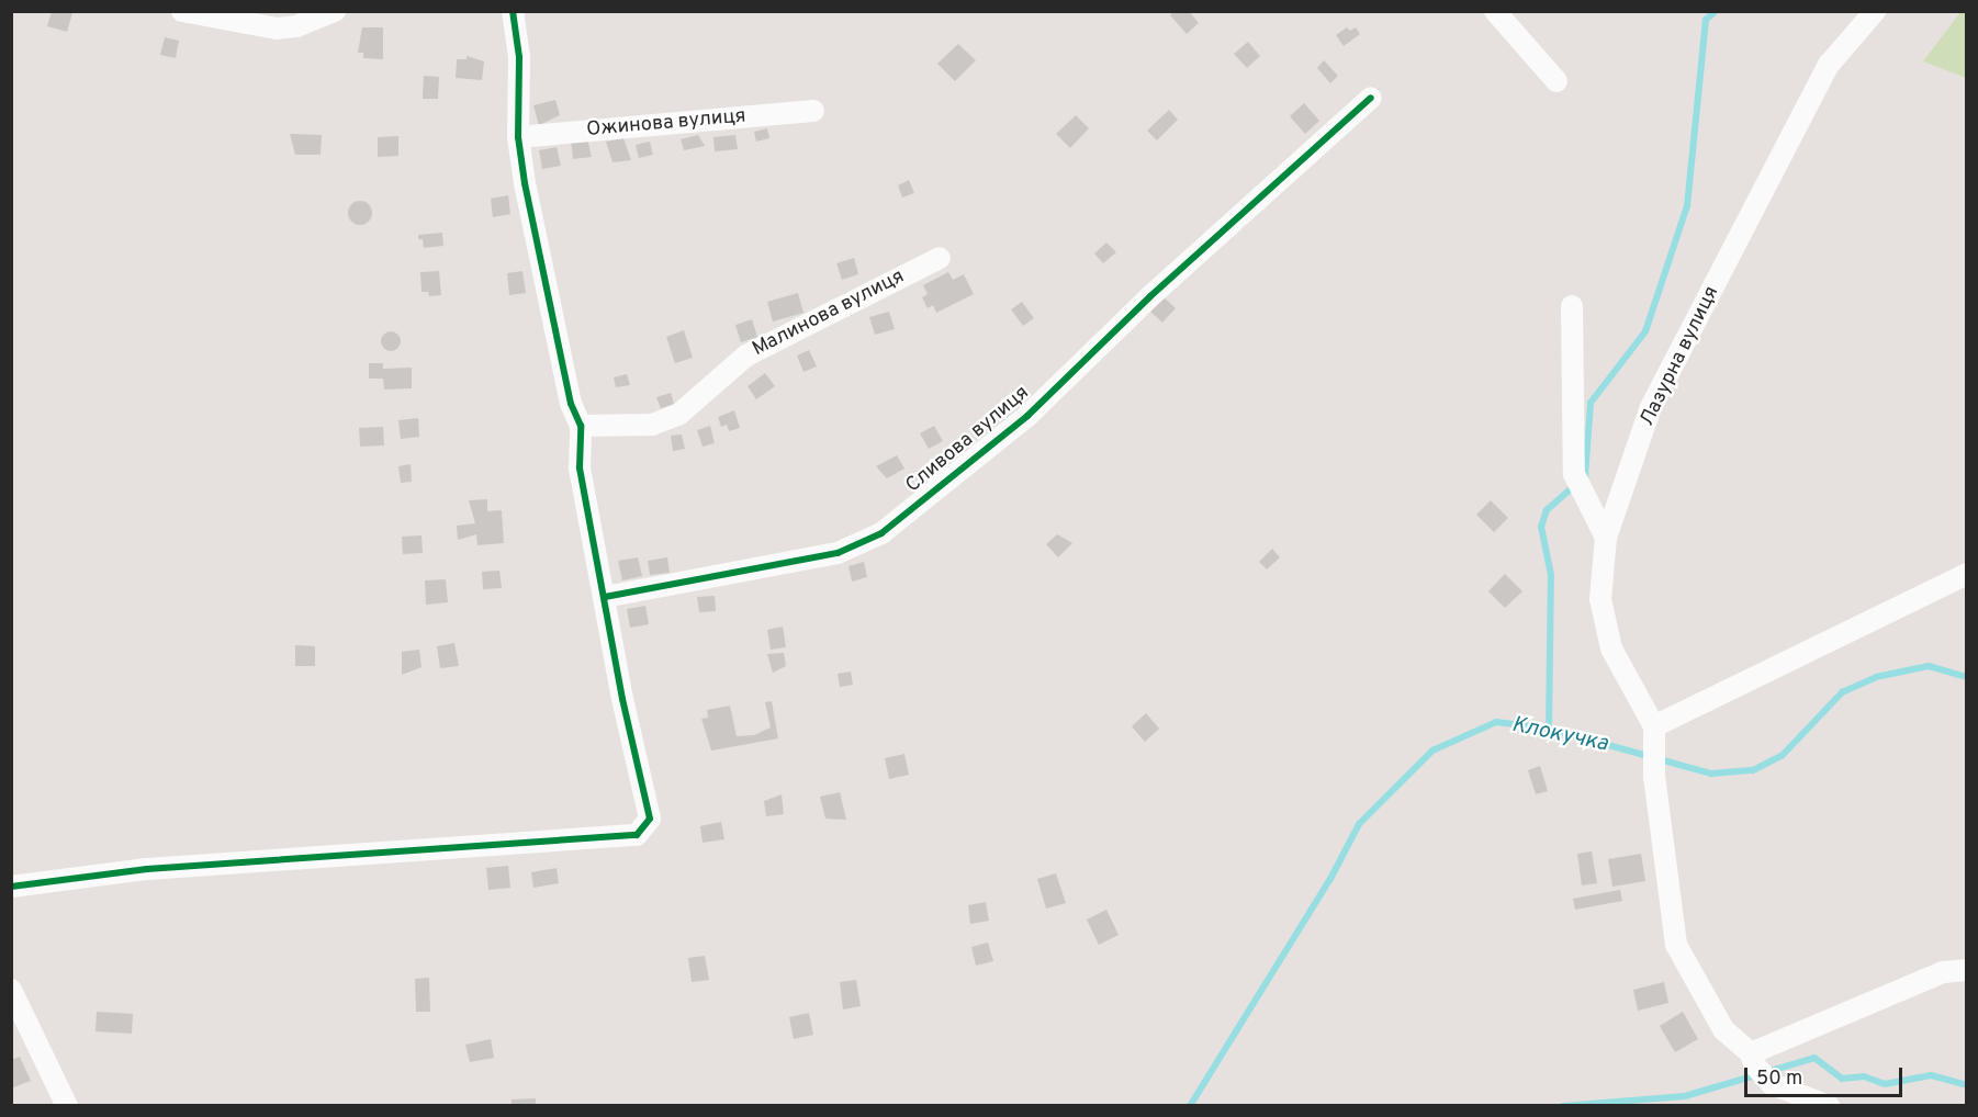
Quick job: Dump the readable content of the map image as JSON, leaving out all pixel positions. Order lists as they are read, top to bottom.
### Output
{
  "streets": {
    "street": [
      "Ожинова вулиця",
      "Малинова вулиця",
      "Лазурна вулиця",
      "Сливова вулиця"
    ]
  },
  "water": ["Клокучка"],
  "scale_bar": "50 m"
}
